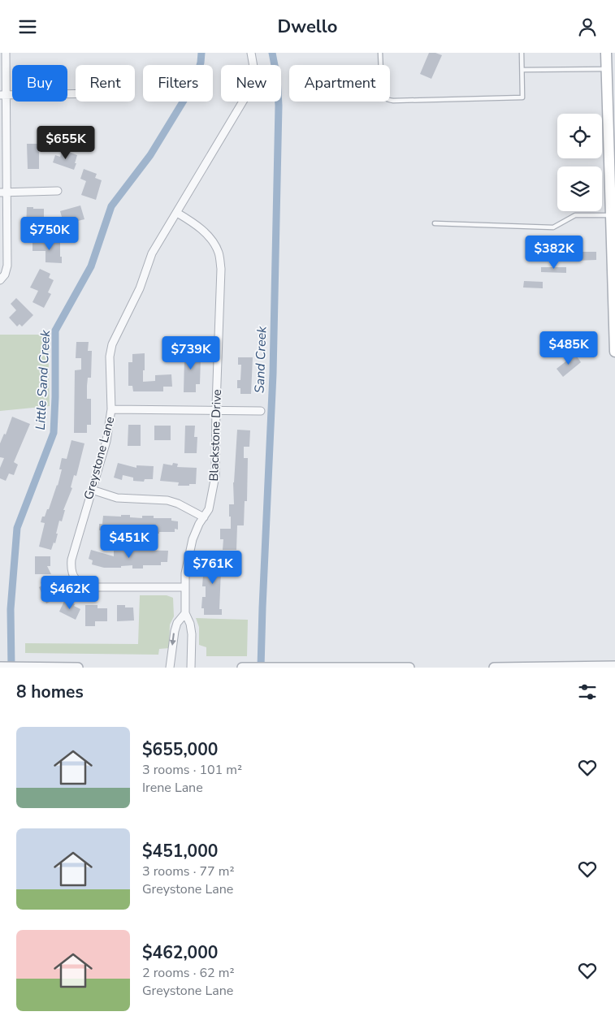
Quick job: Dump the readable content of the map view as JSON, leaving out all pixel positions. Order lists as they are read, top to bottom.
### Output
{
  "streets": {
    "street": ["Blackstone Drive", "Greystone Lane"]
  },
  "crossings": [
    ["Blackstone Drive", "Greystone Lane"]
  ],
  "water": ["Sand Creek", "Little Sand Creek"],
  "page": {
    "header": "Dwello",
    "chip": [
      "Buy",
      "Rent",
      "Filters",
      "New",
      "Apartment"
    ],
    "price": [
      "$655K",
      "$750K",
      "$382K",
      "$485K",
      "$739K",
      "$451K",
      "$761K",
      "$462K"
    ],
    "heading": "8 homes",
    "list": [
      {
        "name": "$655,000",
        "note": "3 rooms · 101 m² · Irene Lane"
      },
      {
        "name": "$451,000",
        "note": "3 rooms · 77 m² · Greystone Lane"
      },
      {
        "name": "$462,000",
        "note": "2 rooms · 62 m² · Greystone Lane"
      }
    ]
  }
}
